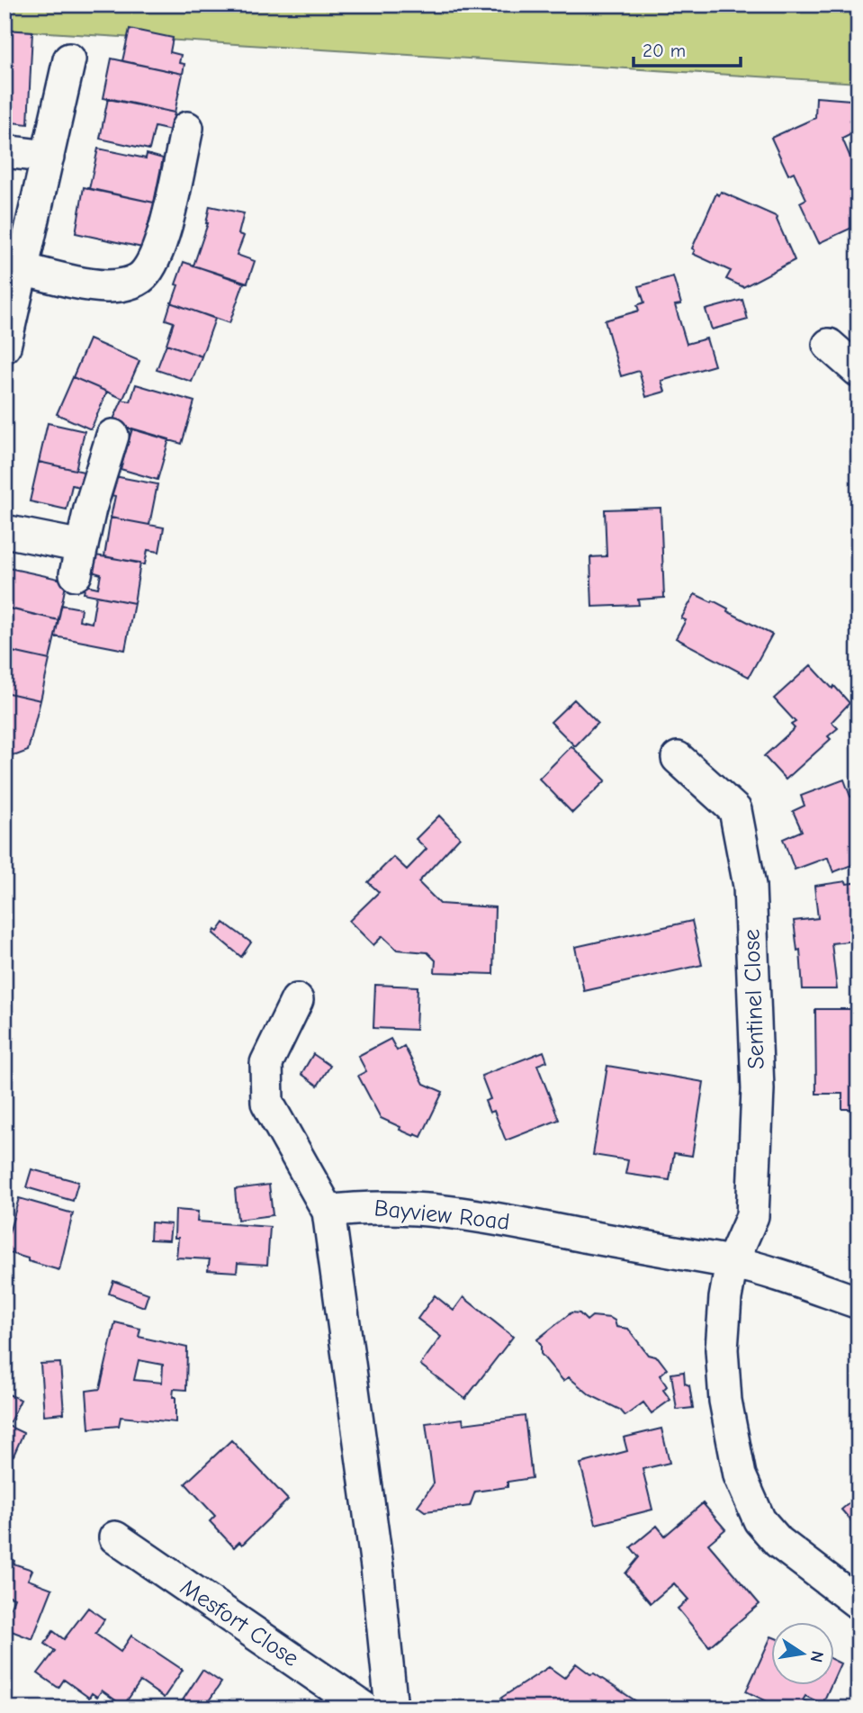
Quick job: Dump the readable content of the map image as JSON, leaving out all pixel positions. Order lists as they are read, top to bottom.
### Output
{
  "streets": {
    "street": ["Sentinel Close", "Bayview Road", "Mesfort Close"]
  },
  "crossings": [
    ["Sentinel Close", "Bayview Road"]
  ],
  "scale_bar": "20 m",
  "north": "right"
}
